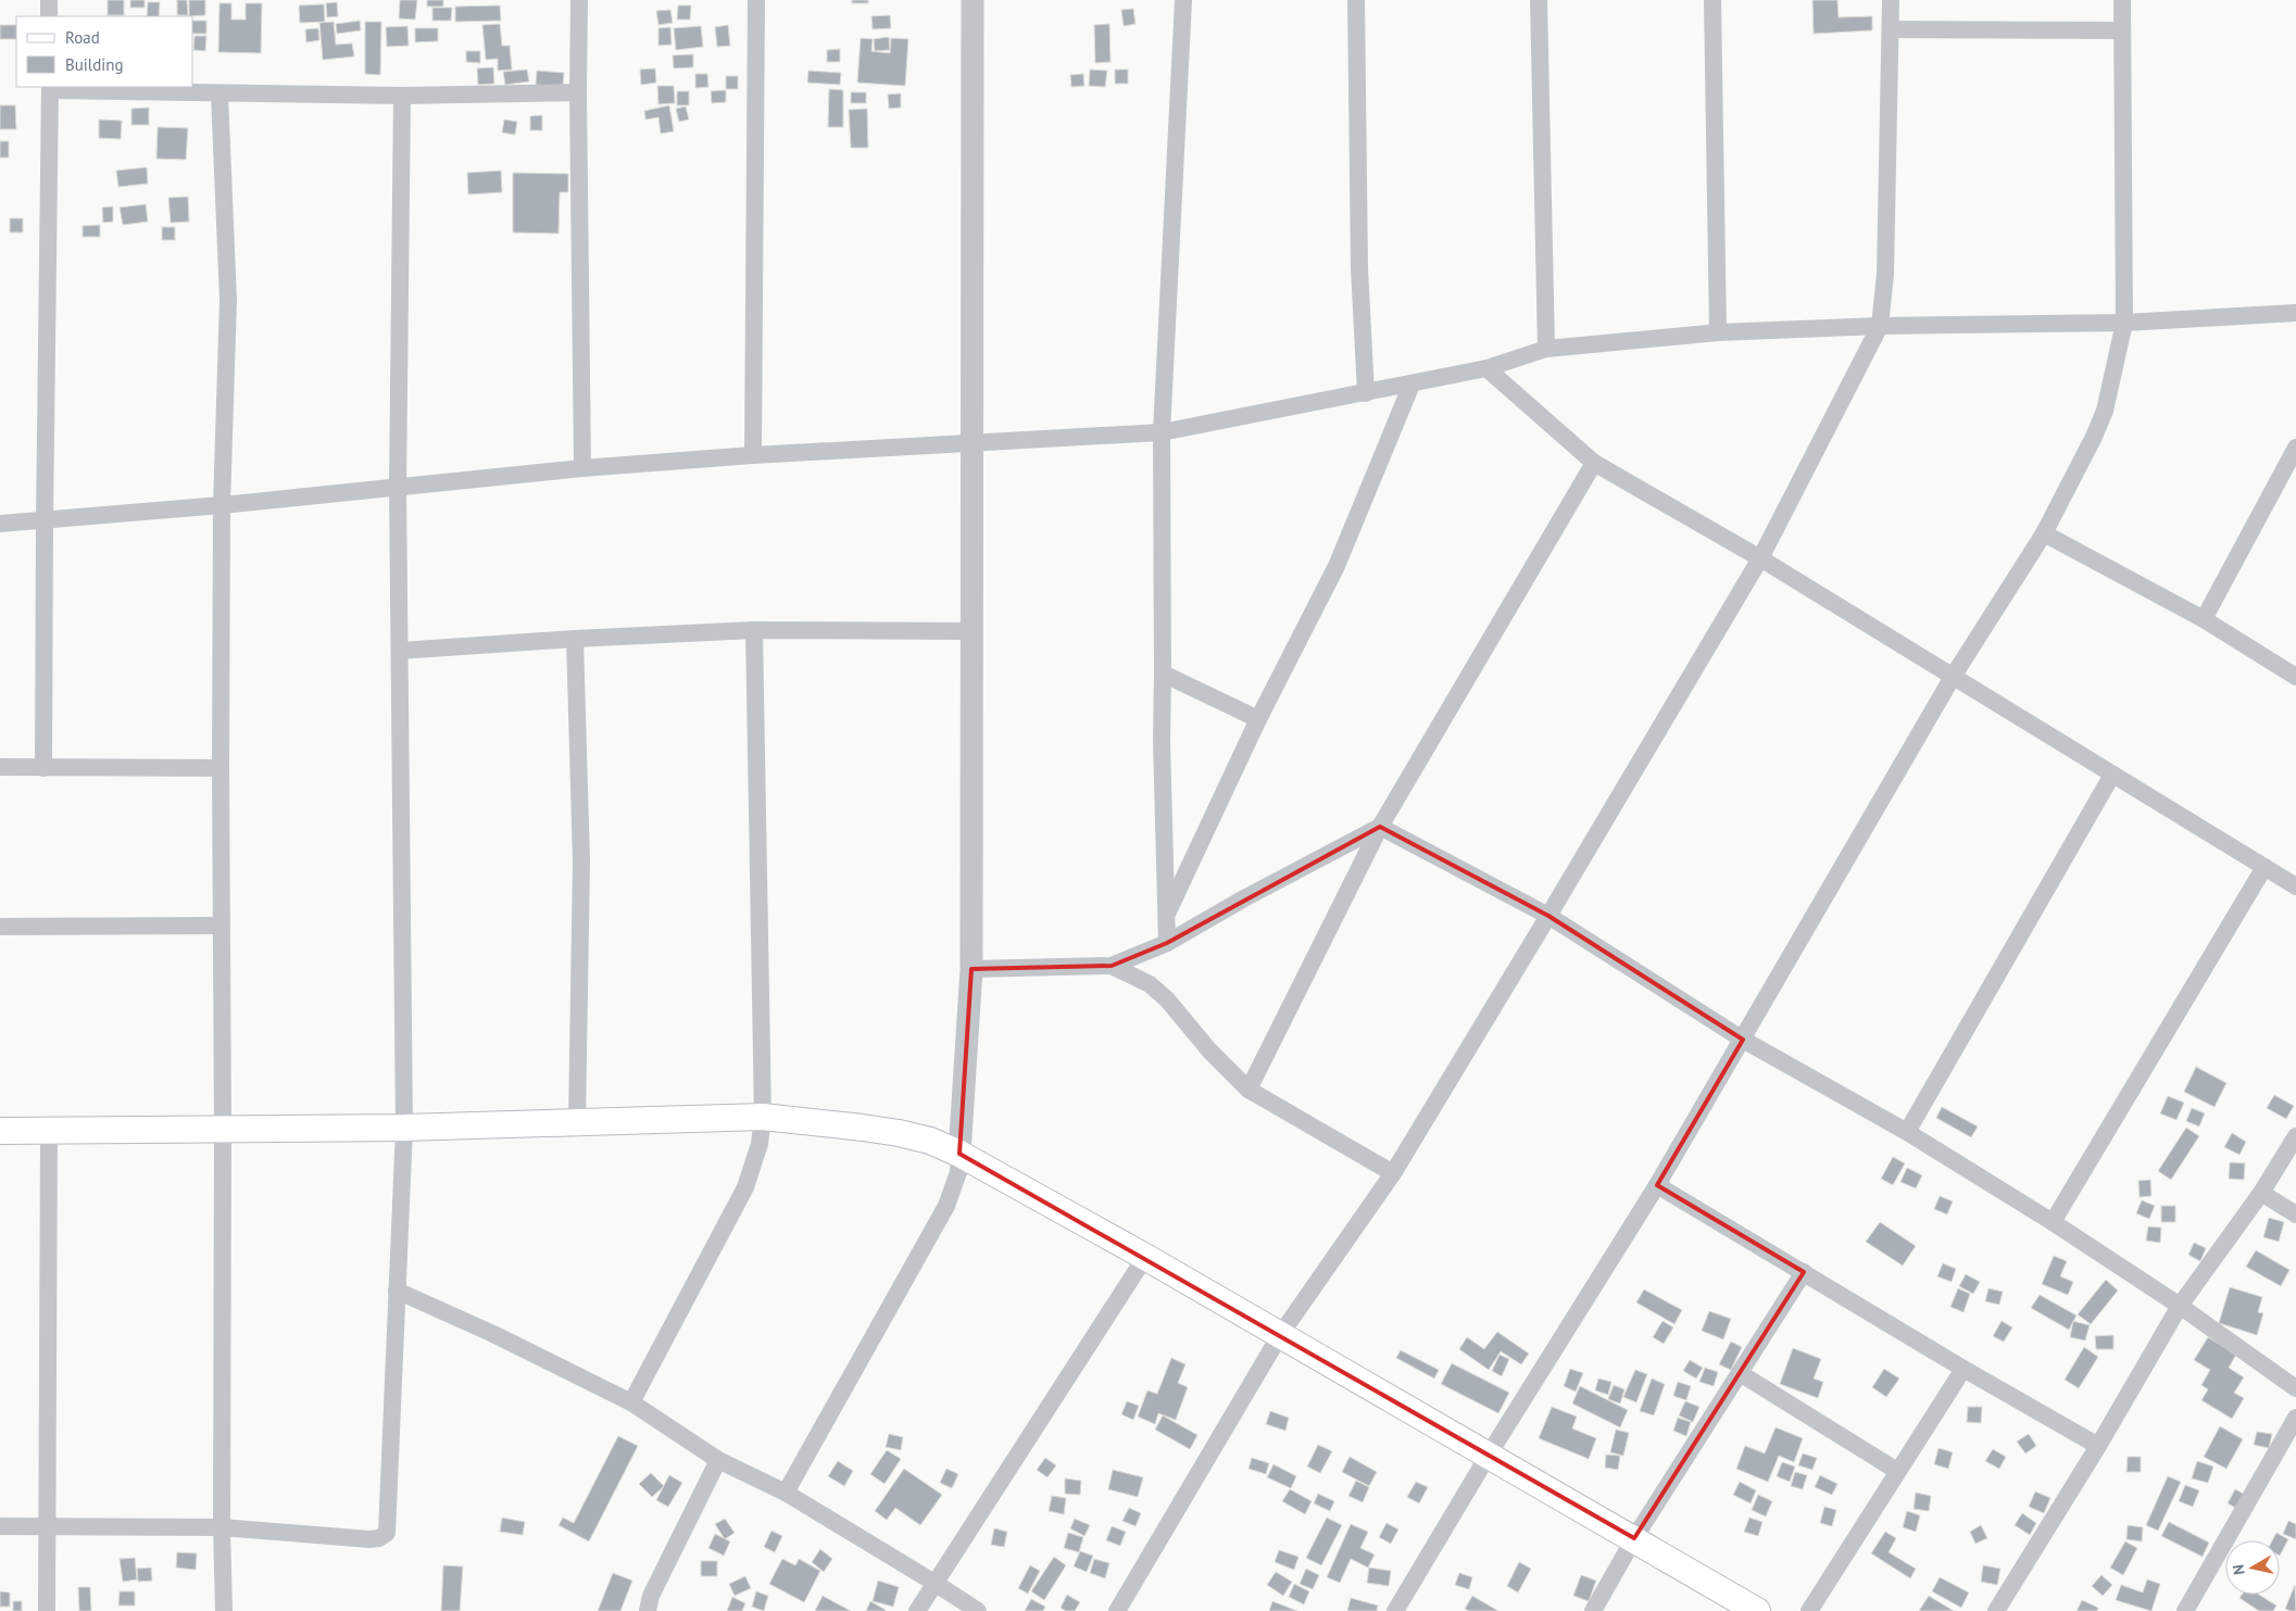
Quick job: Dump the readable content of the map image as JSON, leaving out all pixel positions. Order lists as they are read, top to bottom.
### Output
{
  "legend": ["Road", "Building"],
  "north": "left"
}
